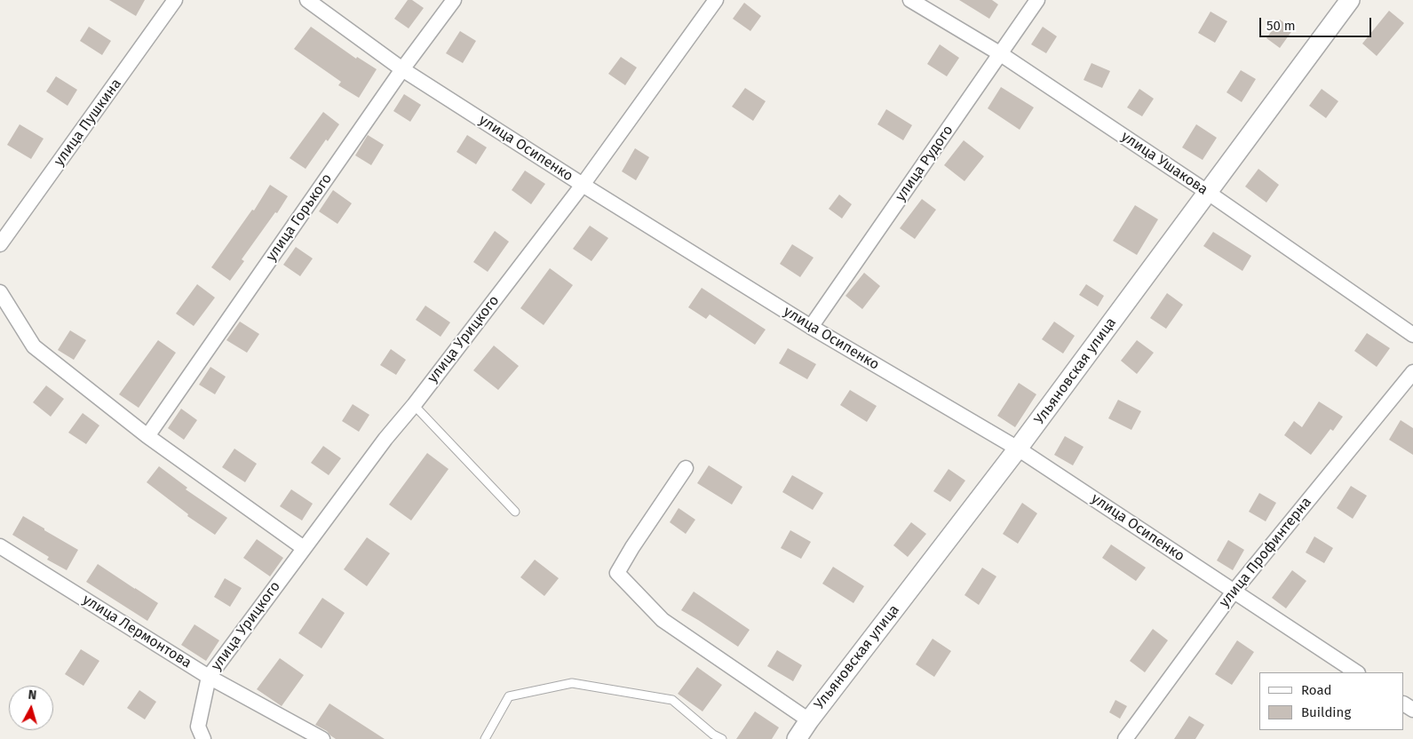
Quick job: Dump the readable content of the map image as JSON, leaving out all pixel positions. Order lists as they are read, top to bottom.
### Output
{
  "streets": {
    "street": [
      "улица Пушкина",
      "улица Осипенко",
      "улица Рудого",
      "улица Ушакова",
      "улица Горького",
      "улица Урицкого",
      "Ульяновская улица",
      "улица Профинтерна",
      "улица Лермонтова"
    ]
  },
  "crossings": [
    ["улица Осипенко", "улица Рудого"],
    ["улица Осипенко", "улица Горького"],
    ["улица Осипенко", "улица Урицкого"],
    ["улица Осипенко", "Ульяновская улица"],
    ["улица Осипенко", "улица Профинтерна"],
    ["улица Рудого", "улица Ушакова"],
    ["улица Ушакова", "Ульяновская улица"],
    ["улица Урицкого", "улица Лермонтова"]
  ],
  "legend": ["Road", "Building"],
  "scale_bar": "50 m",
  "north": "top"
}
